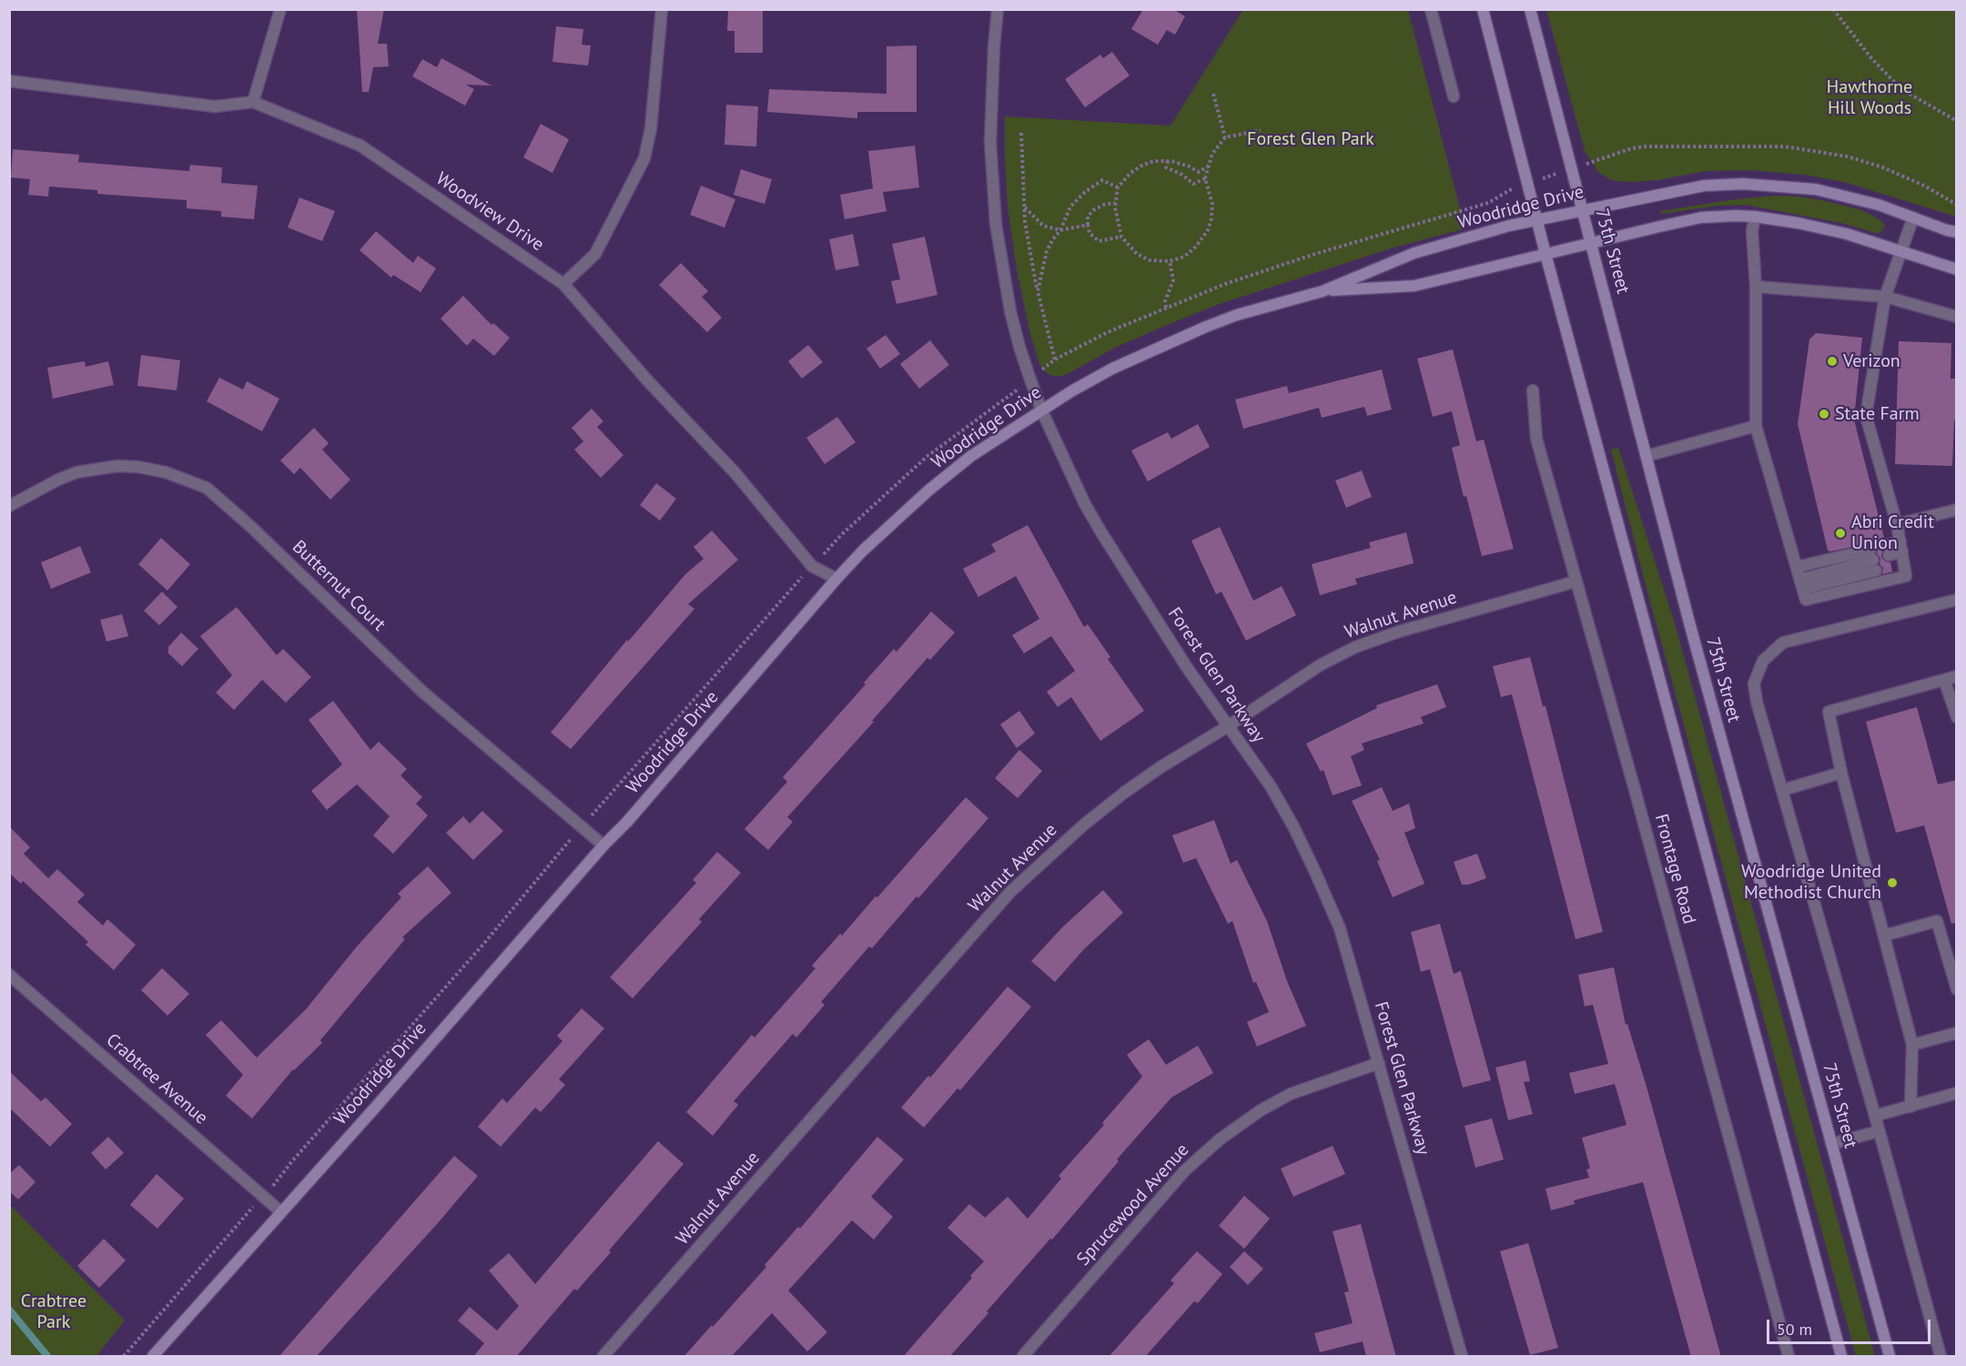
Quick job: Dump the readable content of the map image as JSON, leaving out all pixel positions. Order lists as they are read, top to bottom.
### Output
{
  "streets": {
    "street": [
      "Woodridge Drive",
      "Woodview Drive",
      "75th Street",
      "Butternut Court",
      "Walnut Avenue",
      "Forest Glen Parkway",
      "Frontage Road",
      "Crabtree Avenue",
      "Sprucewood Avenue"
    ]
  },
  "crossings": [
    ["Woodridge Drive", "Woodview Drive"],
    ["Woodridge Drive", "75th Street"],
    ["Woodridge Drive", "Butternut Court"],
    ["Woodridge Drive", "Forest Glen Parkway"],
    ["Woodridge Drive", "Crabtree Avenue"],
    ["Walnut Avenue", "Forest Glen Parkway"],
    ["Walnut Avenue", "Frontage Road"],
    ["Forest Glen Parkway", "Sprucewood Avenue"]
  ],
  "parks": ["Hawthorne Hill Woods", "Forest Glen Park", "Crabtree Park"],
  "places": [
    "Verizon",
    "State Farm",
    "Abri Credit Union",
    "Woodridge United Methodist Church"
  ],
  "scale_bar": "50 m"
}
